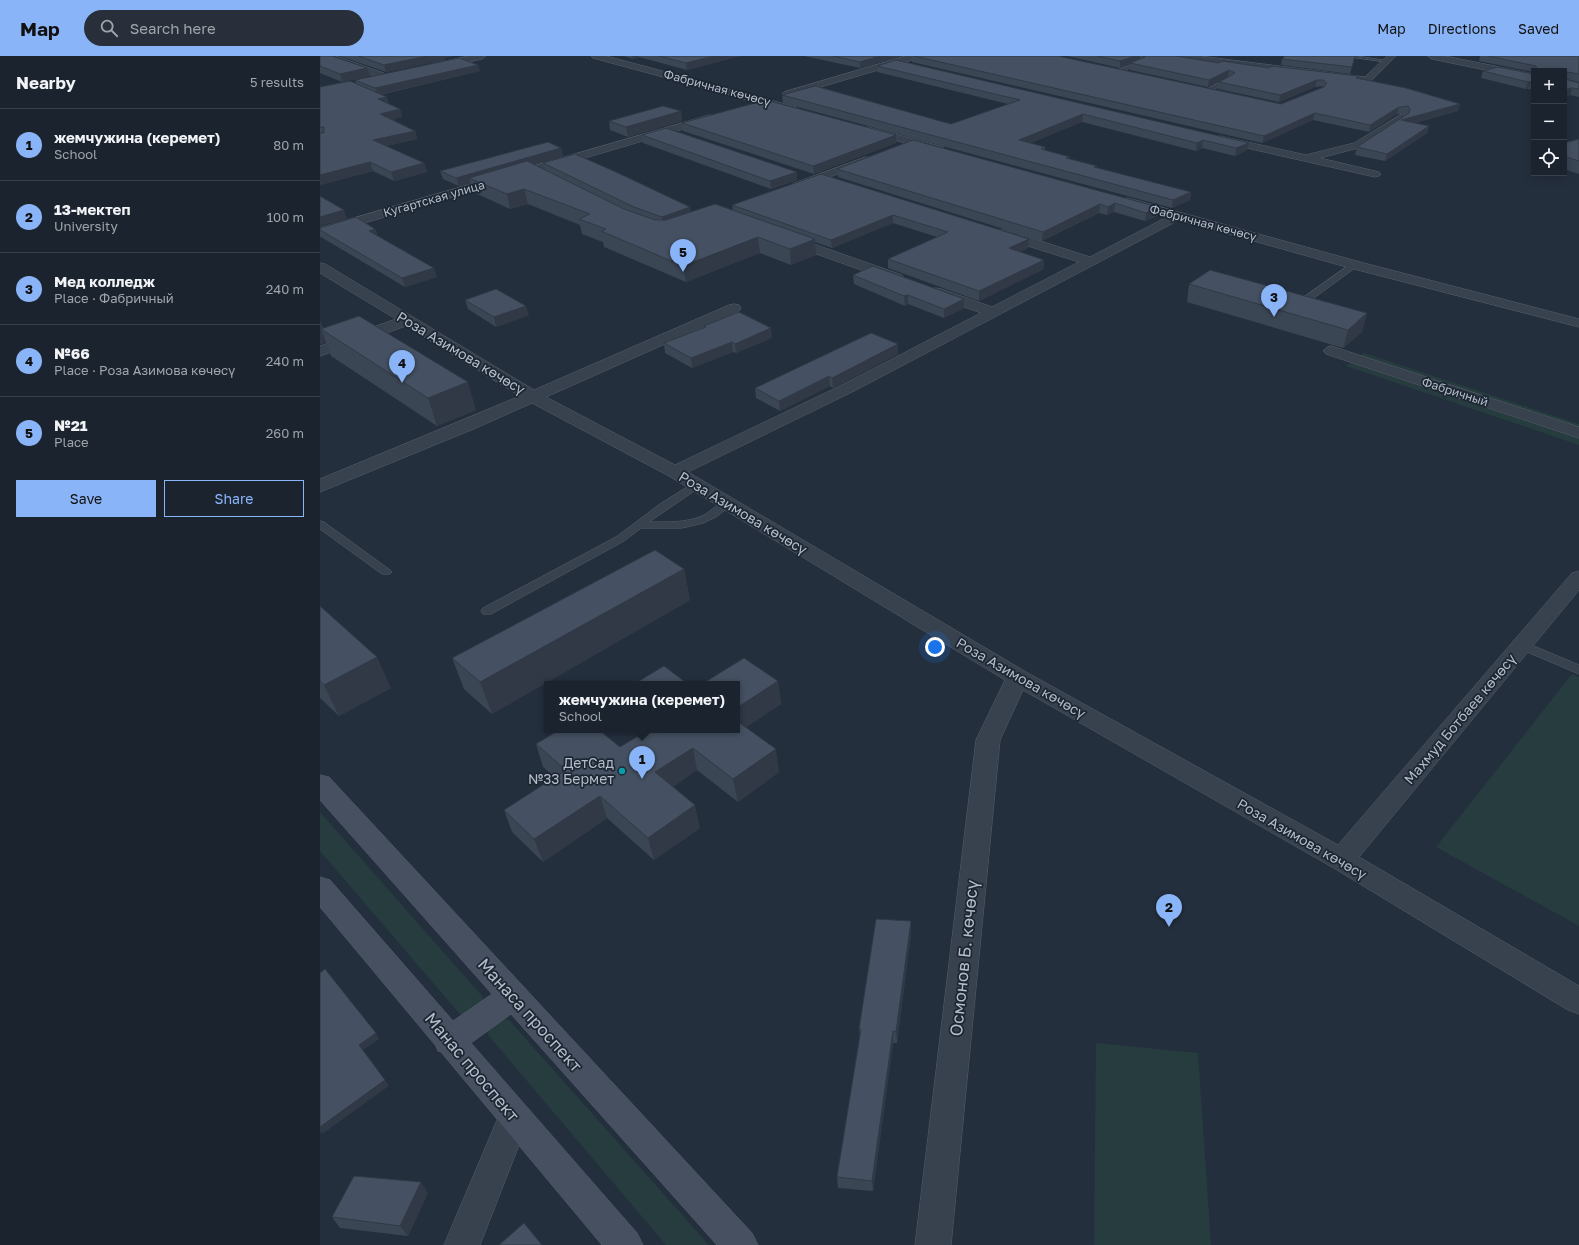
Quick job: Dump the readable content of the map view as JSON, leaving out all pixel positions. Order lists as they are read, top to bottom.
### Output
{
  "streets": {
    "main road": ["Манаса проспект", "Манас проспект"],
    "street": [
      "Фабричная көчөсү",
      "Кугартская улица",
      "Роза Азимова көчөсү",
      "Фабричный",
      "Махмуд Ботбаев көчөсү",
      "Осмонов Б. көчөсү"
    ]
  },
  "crossings": [
    ["Роза Азимова көчөсү", "Махмуд Ботбаев көчөсү"],
    ["Роза Азимова көчөсү", "Осмонов Б. көчөсү"]
  ],
  "places": ["ДетСад №33 Бермет"],
  "page": {
    "header": "Map",
    "search": "Search here",
    "nav": ["Map", "Directions", "Saved"],
    "heading": ["Nearby", "5 results"],
    "map_buttons": ["+", "−"],
    "list": [
      {
        "mark": "1",
        "name": "жемчужина (керемет)",
        "note": "School",
        "value": "80 m"
      },
      {
        "mark": "2",
        "name": "13-мектеп",
        "note": "University",
        "value": "100 m"
      },
      {
        "mark": "3",
        "name": "Мед колледж",
        "note": "Place · Фабричный",
        "value": "240 m"
      },
      {
        "mark": "4",
        "name": "№66",
        "note": "Place · Роза Азимова көчөсү",
        "value": "240 m"
      },
      {
        "mark": "5",
        "name": "№21",
        "note": "Place",
        "value": "260 m"
      }
    ],
    "pins": [
      "5",
      "3",
      "4",
      "1",
      "2"
    ],
    "buttons": ["Save", "Share"],
    "popup": ["жемчужина (керемет)", "School"]
  }
}
